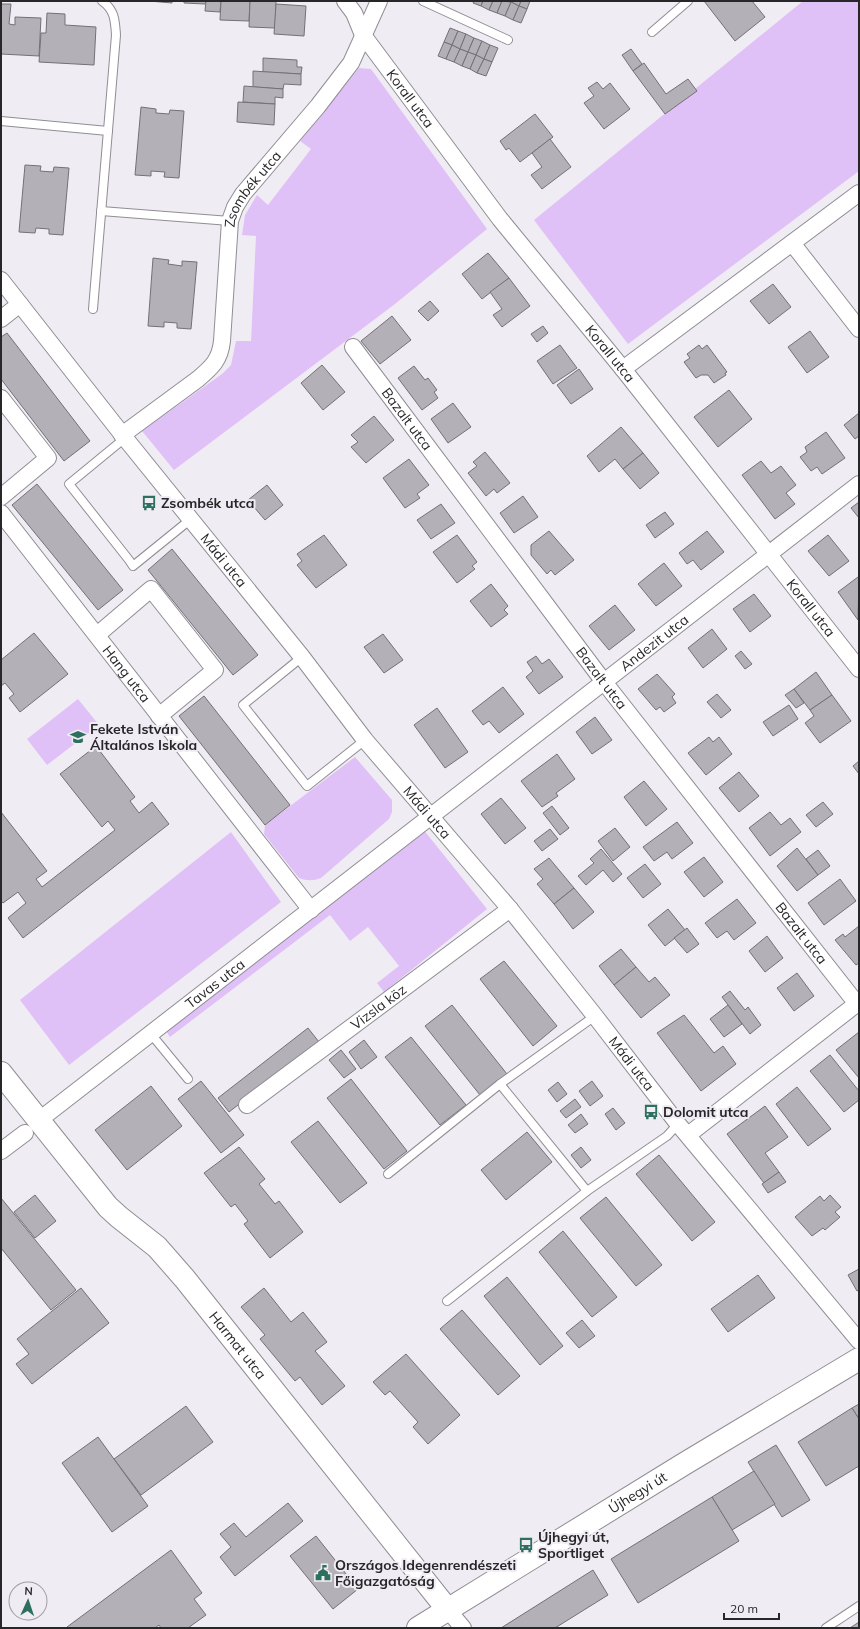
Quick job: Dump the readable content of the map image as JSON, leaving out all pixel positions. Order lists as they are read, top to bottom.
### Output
{
  "streets": {
    "street": [
      "Korall utca",
      "Zsombék utca",
      "Bazalt utca",
      "Mádi utca",
      "Andezit utca",
      "Hang utca",
      "Tavas utca",
      "Vizsla köz",
      "Harmat utca",
      "Újhegyi út"
    ]
  },
  "crossings": [
    ["Korall utca", "Zsombék utca"],
    ["Korall utca", "Andezit utca"],
    ["Zsombék utca", "Mádi utca"],
    ["Bazalt utca", "Andezit utca"],
    ["Mádi utca", "Andezit utca"],
    ["Mádi utca", "Tavas utca"],
    ["Mádi utca", "Vizsla köz"],
    ["Andezit utca", "Tavas utca"],
    ["Hang utca", "Tavas utca"],
    ["Tavas utca", "Harmat utca"],
    ["Harmat utca", "Újhegyi út"]
  ],
  "places": {
    "bus stop": ["Zsombék utca", "Dolomit utca", "Újhegyi út, Sportliget"],
    "school or university": ["Fekete István Általános Iskola"],
    "public building": ["Országos Idegenrendészeti Főigazgatóság"]
  },
  "scale_bar": "20 m",
  "north": "top"
}
